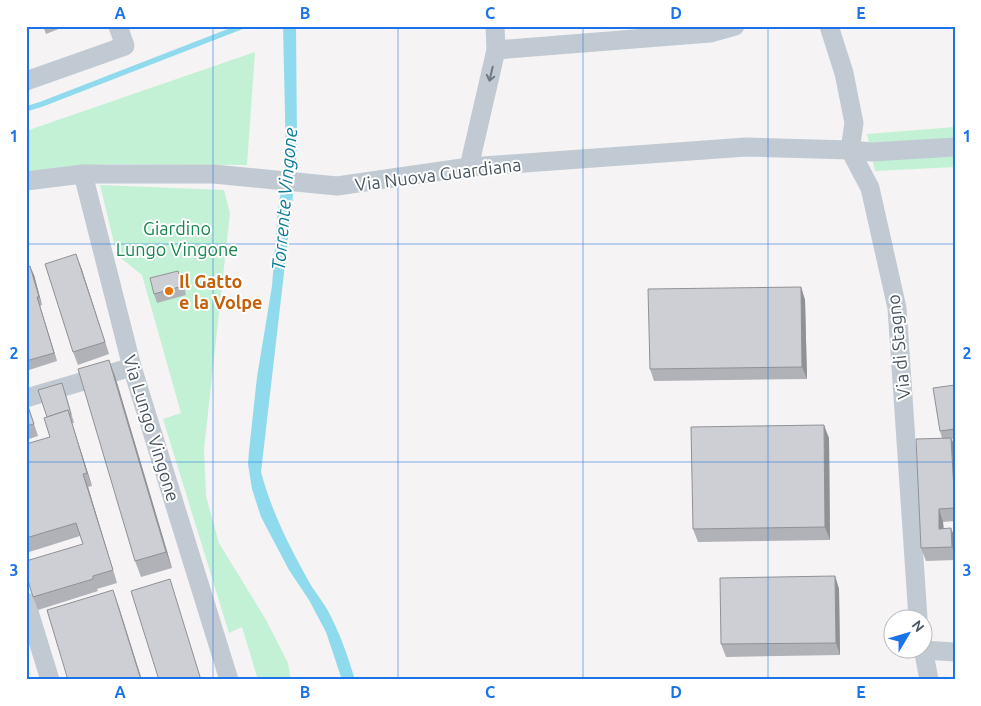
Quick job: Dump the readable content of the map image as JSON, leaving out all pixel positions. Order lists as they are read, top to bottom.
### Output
{
  "streets": {
    "street": ["Via Nuova Guardiana", "Via di Stagno", "Via Lungo Vingone"]
  },
  "crossings": [
    ["Via Nuova Guardiana", "Via di Stagno"],
    ["Via Nuova Guardiana", "Via Lungo Vingone"]
  ],
  "water": ["Torrente Vingone"],
  "parks": ["Giardino Lungo Vingone"],
  "places": ["Il Gatto e la Volpe"],
  "north": "top right",
  "grid": {
    "columns": [
      "A",
      "B",
      "C",
      "D",
      "E"
    ],
    "rows": ["1", "2", "3"]
  }
}
